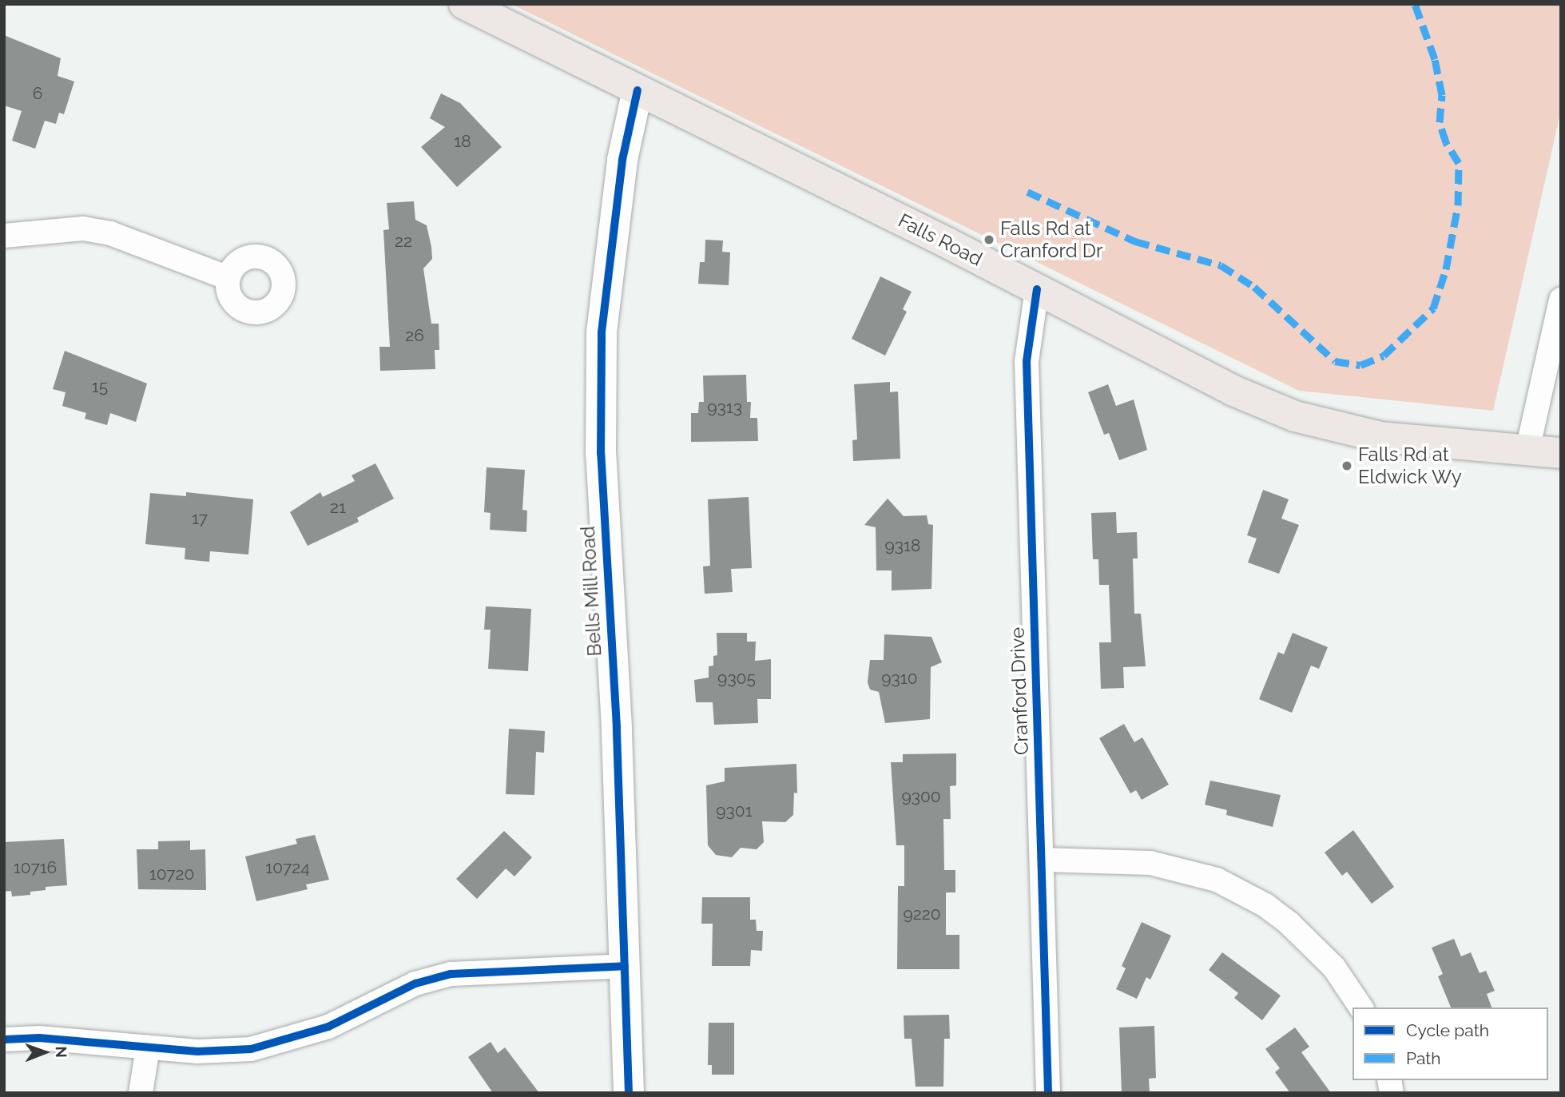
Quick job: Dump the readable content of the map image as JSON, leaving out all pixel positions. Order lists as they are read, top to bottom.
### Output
{
  "streets": {
    "main road": ["Falls Road"],
    "street": ["Bells Mill Road", "Cranford Drive"]
  },
  "crossings": [
    ["Falls Road", "Bells Mill Road"],
    ["Falls Road", "Cranford Drive"]
  ],
  "places": ["Falls Rd at Cranford Dr", "Falls Rd at Eldwick Wy"],
  "house_numbers": [
    "6",
    "18",
    "22",
    "26",
    "15",
    "9313",
    "21",
    "17",
    "9318",
    "9305",
    "9310",
    "9300",
    "9301",
    "10716",
    "10724",
    "10720",
    "9220"
  ],
  "legend": ["Cycle path", "Path"],
  "north": "right"
}
